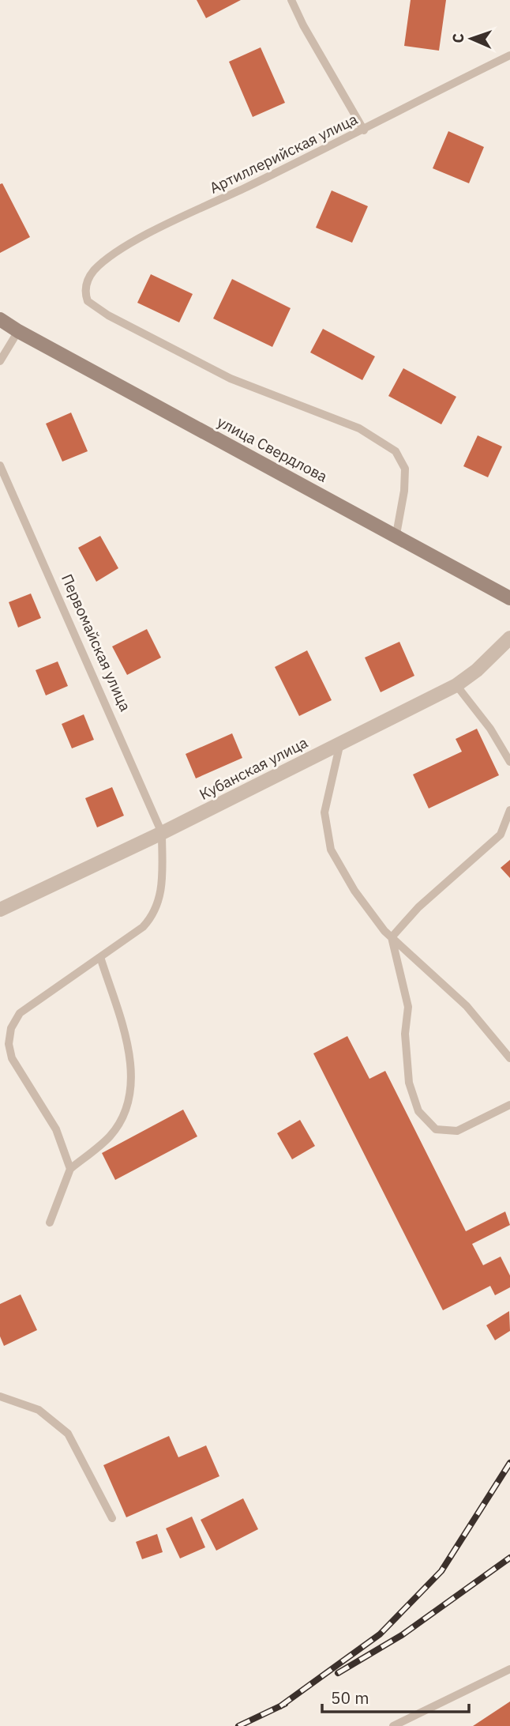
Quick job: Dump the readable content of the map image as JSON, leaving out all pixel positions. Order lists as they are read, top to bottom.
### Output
{
  "streets": {
    "main road": ["улица Свердлова"],
    "street": ["Кубанская улица"],
    "lane": ["Артиллерийская улица", "Первомайская улица"]
  },
  "crossings": [
    ["Артиллерийская улица", "улица Свердлова"],
    ["Первомайская улица", "Кубанская улица"]
  ],
  "scale_bar": "50 m",
  "north": "left"
}
